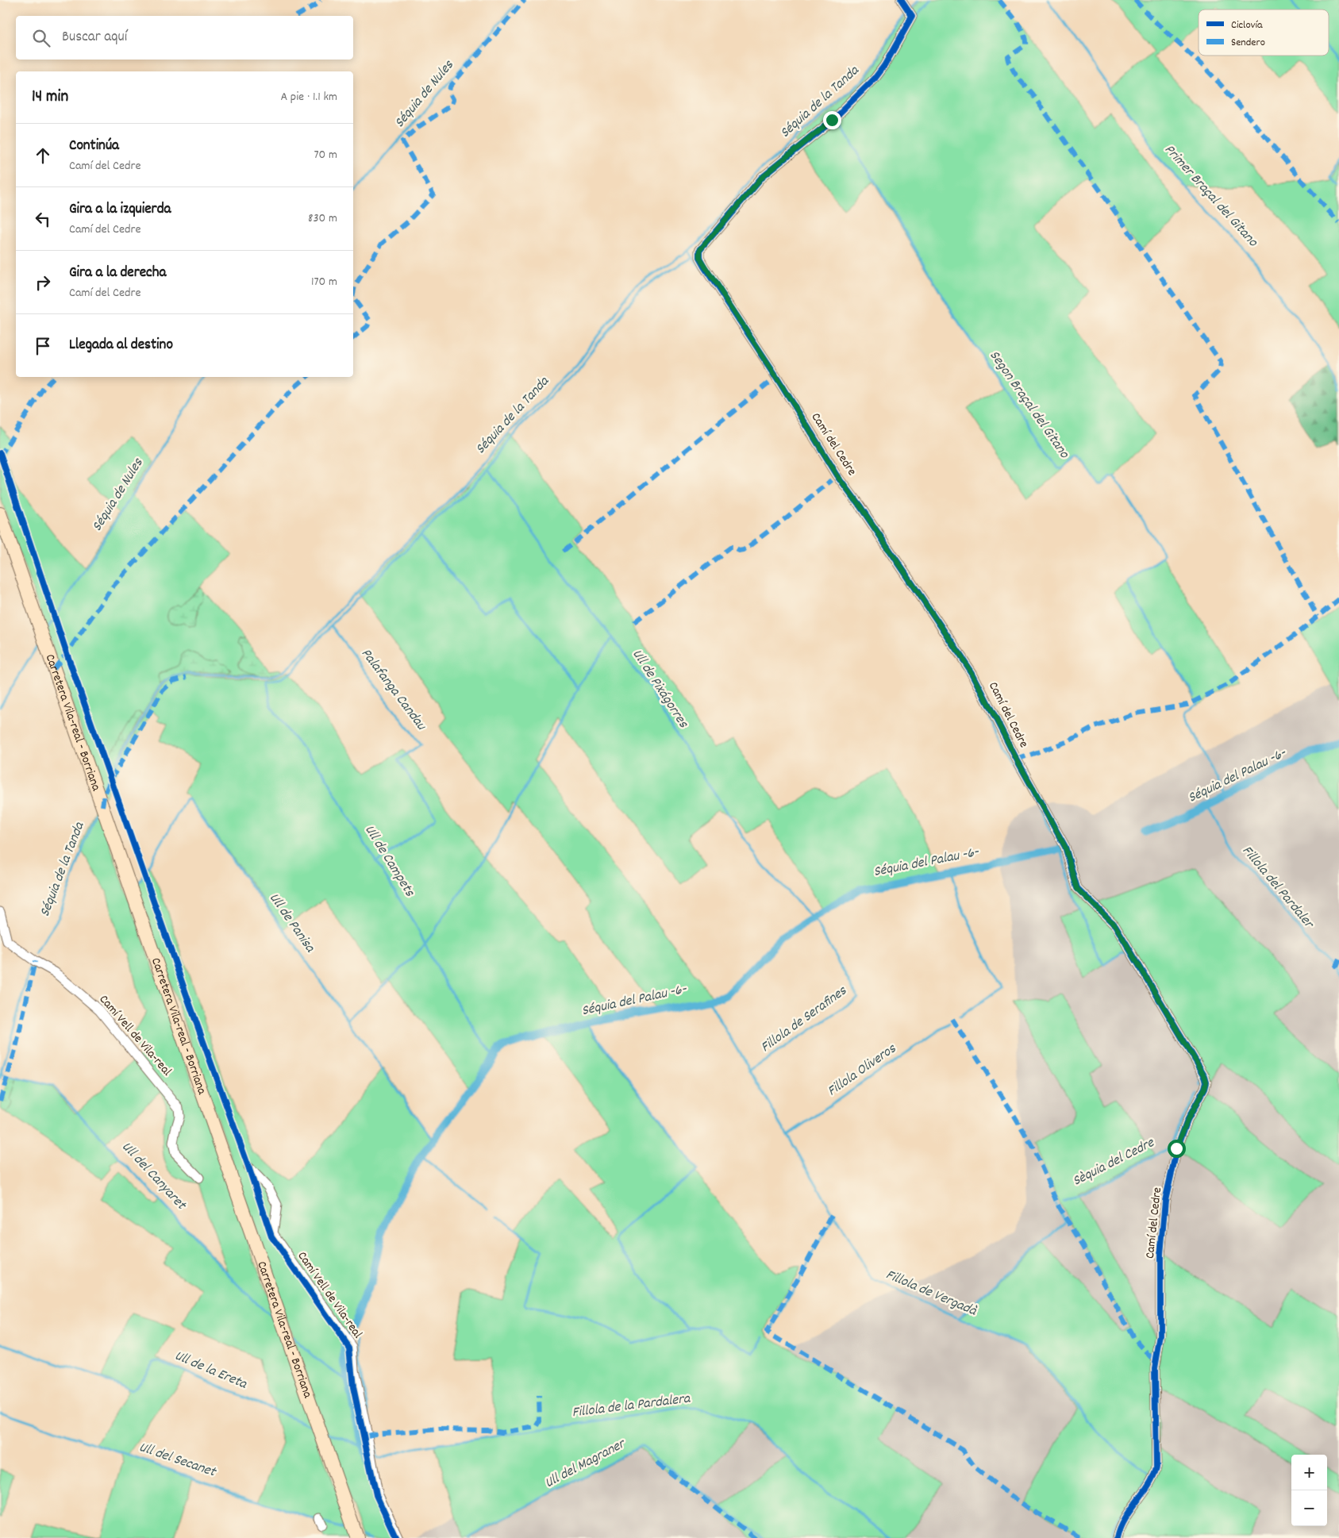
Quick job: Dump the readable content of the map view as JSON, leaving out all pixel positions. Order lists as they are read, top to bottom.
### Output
{
  "streets": {
    "main road": ["Carretera Vila-real - Borriana"],
    "street": ["Camí del Cedre", "Camí Vell de Vila-real"]
  },
  "water": [
    "Séquia de Nules",
    "Séquia de la Tanda",
    "Primer Braçal del Gitano",
    "Segon Braçal del Gitano",
    "Ull de Pixágorres",
    "Palafanga Candau",
    "Séquia del Palau -6-",
    "Ull de Campets",
    "Fillola del Pardaler",
    "Ull de Panisa",
    "Fillola de Serafines",
    "Fillola Oliveros",
    "Sèquia del Cedre",
    "Ull del Canyaret",
    "Fillola de Vergadà",
    "Ull de la Ereta",
    "Fillola de la Pardalera",
    "Ull del Secanet",
    "Ull del Magraner"
  ],
  "legend": ["Ciclovía", "Sendero"],
  "page": {
    "search": "Buscar aquí",
    "heading": ["14 min", "A pie · 1.1 km"],
    "list": [
      ["Continúa", "Camí del Cedre", "70 m"],
      ["Gira a la izquierda", "Camí del Cedre", "830 m"],
      ["Gira a la derecha", "Camí del Cedre", "170 m"],
      "Llegada al destino"
    ],
    "map_buttons": ["+", "−"]
  }
}
